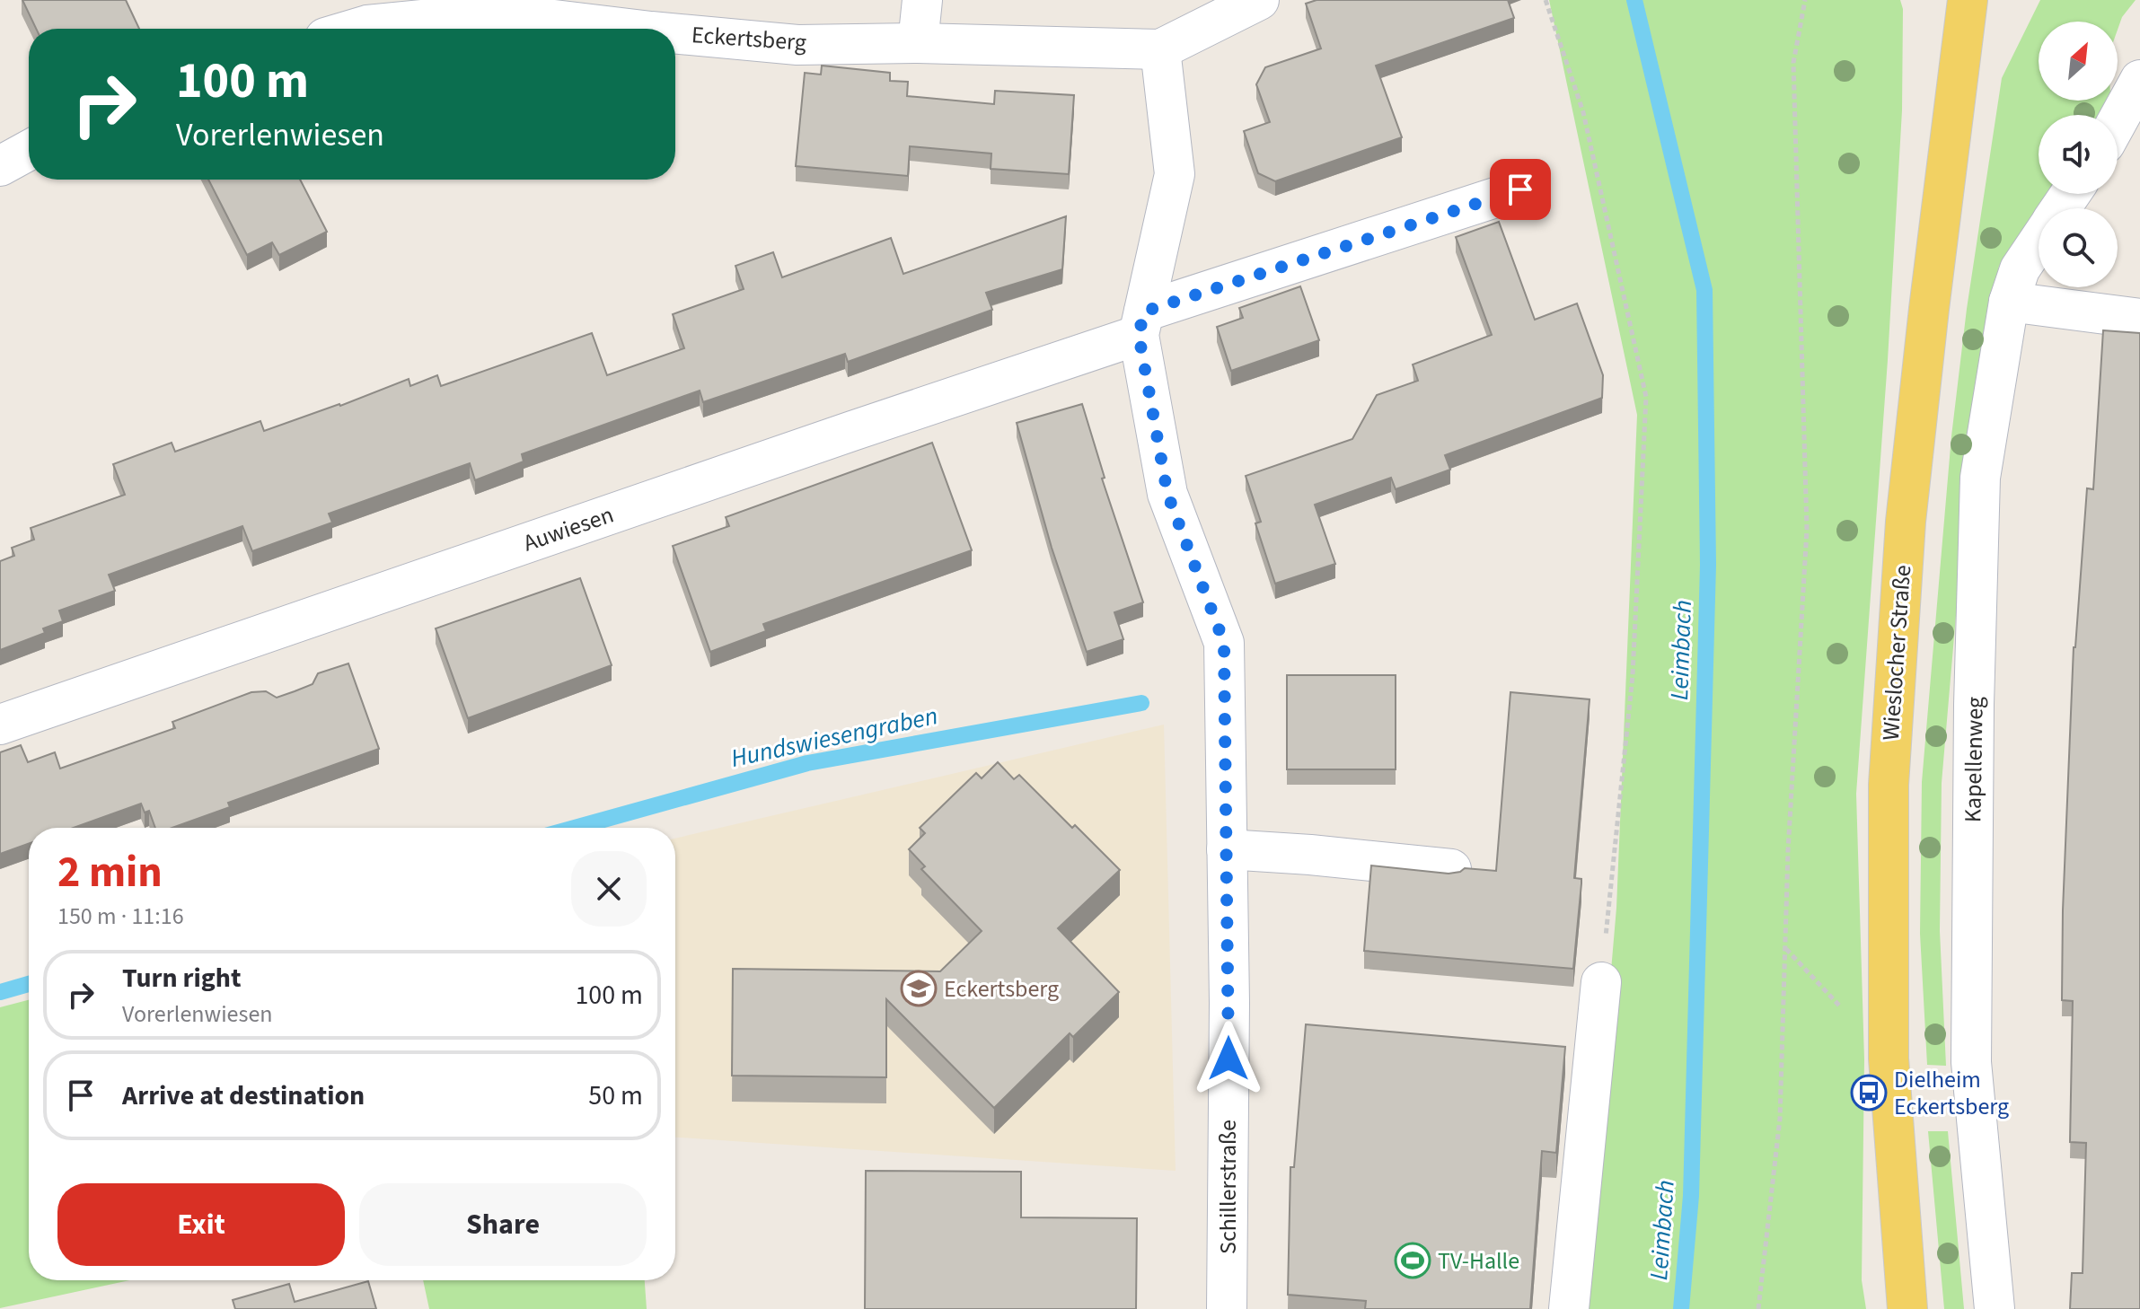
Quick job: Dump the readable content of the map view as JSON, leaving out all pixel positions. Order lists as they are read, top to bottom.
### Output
{
  "streets": {
    "main road": ["Wieslocher Straße"],
    "street": [
      "Eckertsberg",
      "Auwiesen",
      "Kapellenweg",
      "Schillerstraße"
    ]
  },
  "crossings": [
    ["Eckertsberg", "Schillerstraße"],
    ["Auwiesen", "Schillerstraße"]
  ],
  "water": ["Leimbach", "Hundswiesengraben"],
  "places": {
    "school or university": ["Eckertsberg"],
    "bus stop": ["Dielheim Eckertsberg"],
    "sports": ["TV-Halle"]
  },
  "north": "top right",
  "page": {
    "turn": ["100 m", "Vorerlenwiesen"],
    "heading": ["2 min", "150 m · 11:16"],
    "list": [
      {
        "name": "Turn right",
        "note": "Vorerlenwiesen",
        "value": "100 m"
      },
      {
        "name": "Arrive at destination",
        "value": "50 m"
      }
    ],
    "buttons": ["Exit", "Share"]
  }
}
